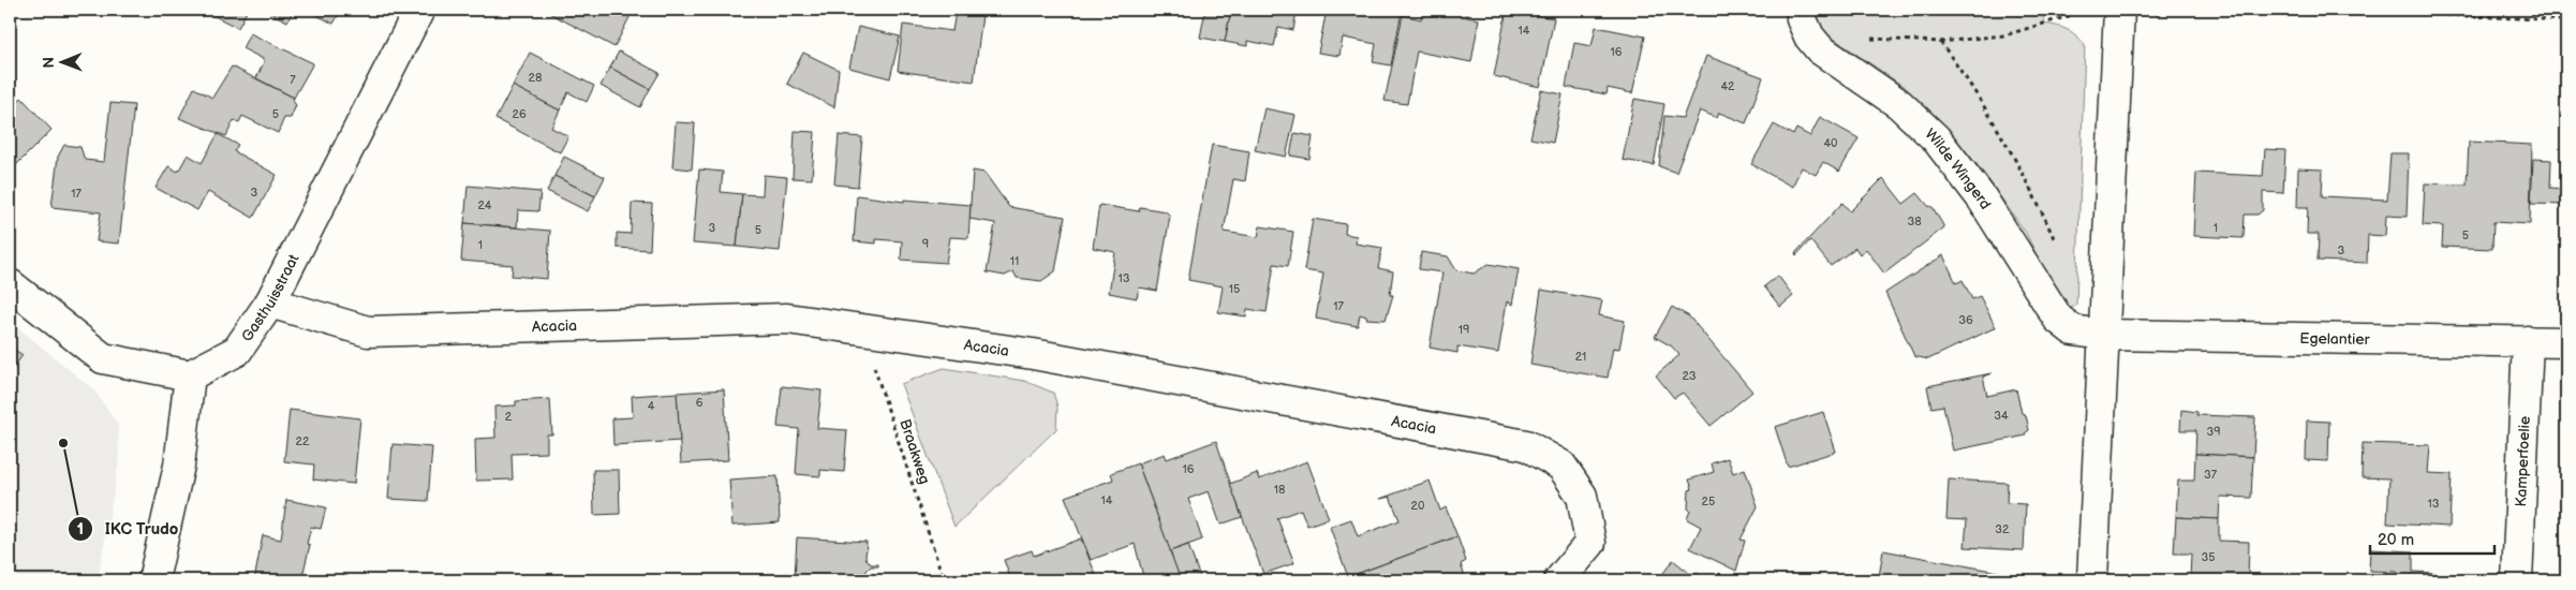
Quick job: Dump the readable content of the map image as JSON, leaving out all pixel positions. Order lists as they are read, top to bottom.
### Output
{
  "streets": {
    "street": [
      "Wilde Wingerd",
      "Gasthuisstraat",
      "Acacia",
      "Egelantier",
      "Kamperfoelie"
    ],
    "path": ["Braakweg"]
  },
  "crossings": [
    ["Wilde Wingerd", "Egelantier"],
    ["Gasthuisstraat", "Acacia"],
    ["Acacia", "Braakweg"],
    ["Egelantier", "Kamperfoelie"]
  ],
  "places": ["IKC Trudo"],
  "house_numbers": [
    "14",
    "16",
    "28",
    "7",
    "42",
    "5",
    "26",
    "40",
    "3",
    "17",
    "24",
    "38",
    "3",
    "1",
    "5",
    "5",
    "9",
    "1",
    "3",
    "11",
    "13",
    "15",
    "17",
    "36",
    "19",
    "21",
    "23",
    "6",
    "4",
    "34",
    "2",
    "39",
    "22",
    "16",
    "37",
    "18",
    "14",
    "25",
    "13",
    "20",
    "32",
    "35"
  ],
  "scale_bar": "20 m",
  "north": "left"
}
